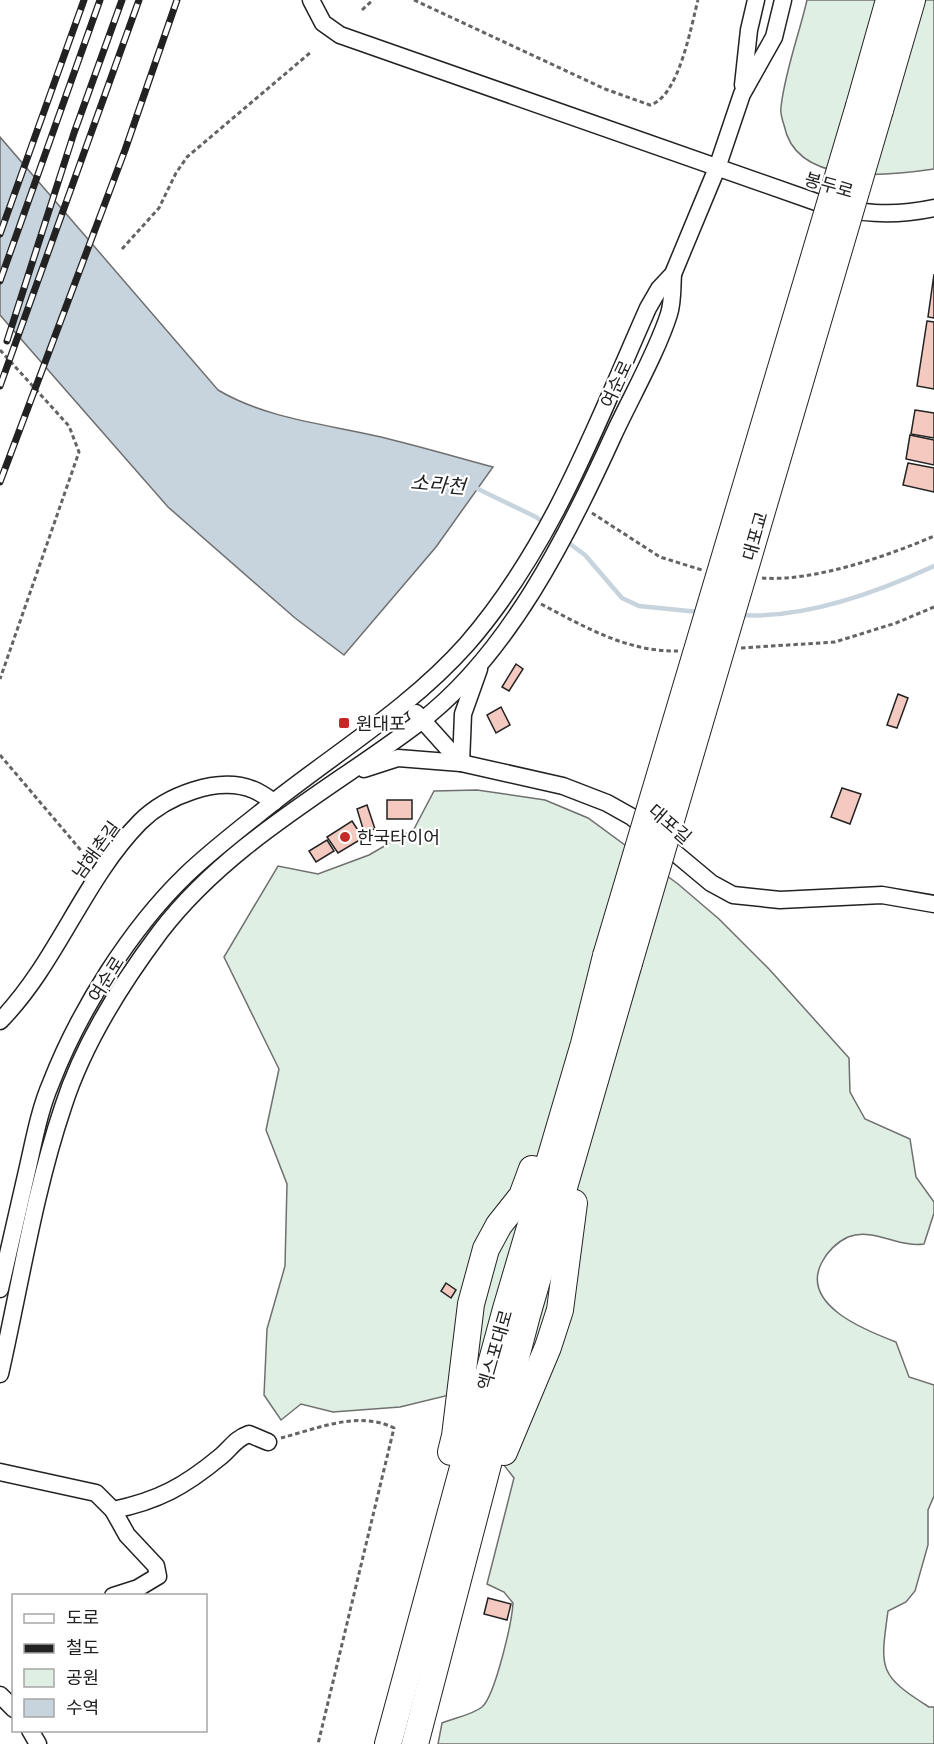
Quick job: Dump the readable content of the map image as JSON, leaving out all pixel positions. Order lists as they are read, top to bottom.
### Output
{
  "streets": {
    "highway": ["대포교", "엑스포대로"],
    "street": [
      "봉두로",
      "여순로",
      "대포길",
      "남해촌길"
    ]
  },
  "crossings": [
    ["봉두로", "여순로"],
    ["여순로", "대포길"],
    ["여순로", "남해촌길"],
    ["대포교", "엑스포대로"]
  ],
  "water": ["소라천"],
  "places": {
    "transit": ["원대포"],
    "other": ["한국타이어"]
  },
  "legend": [
    "도로",
    "철도",
    "공원",
    "수역"
  ]
}
